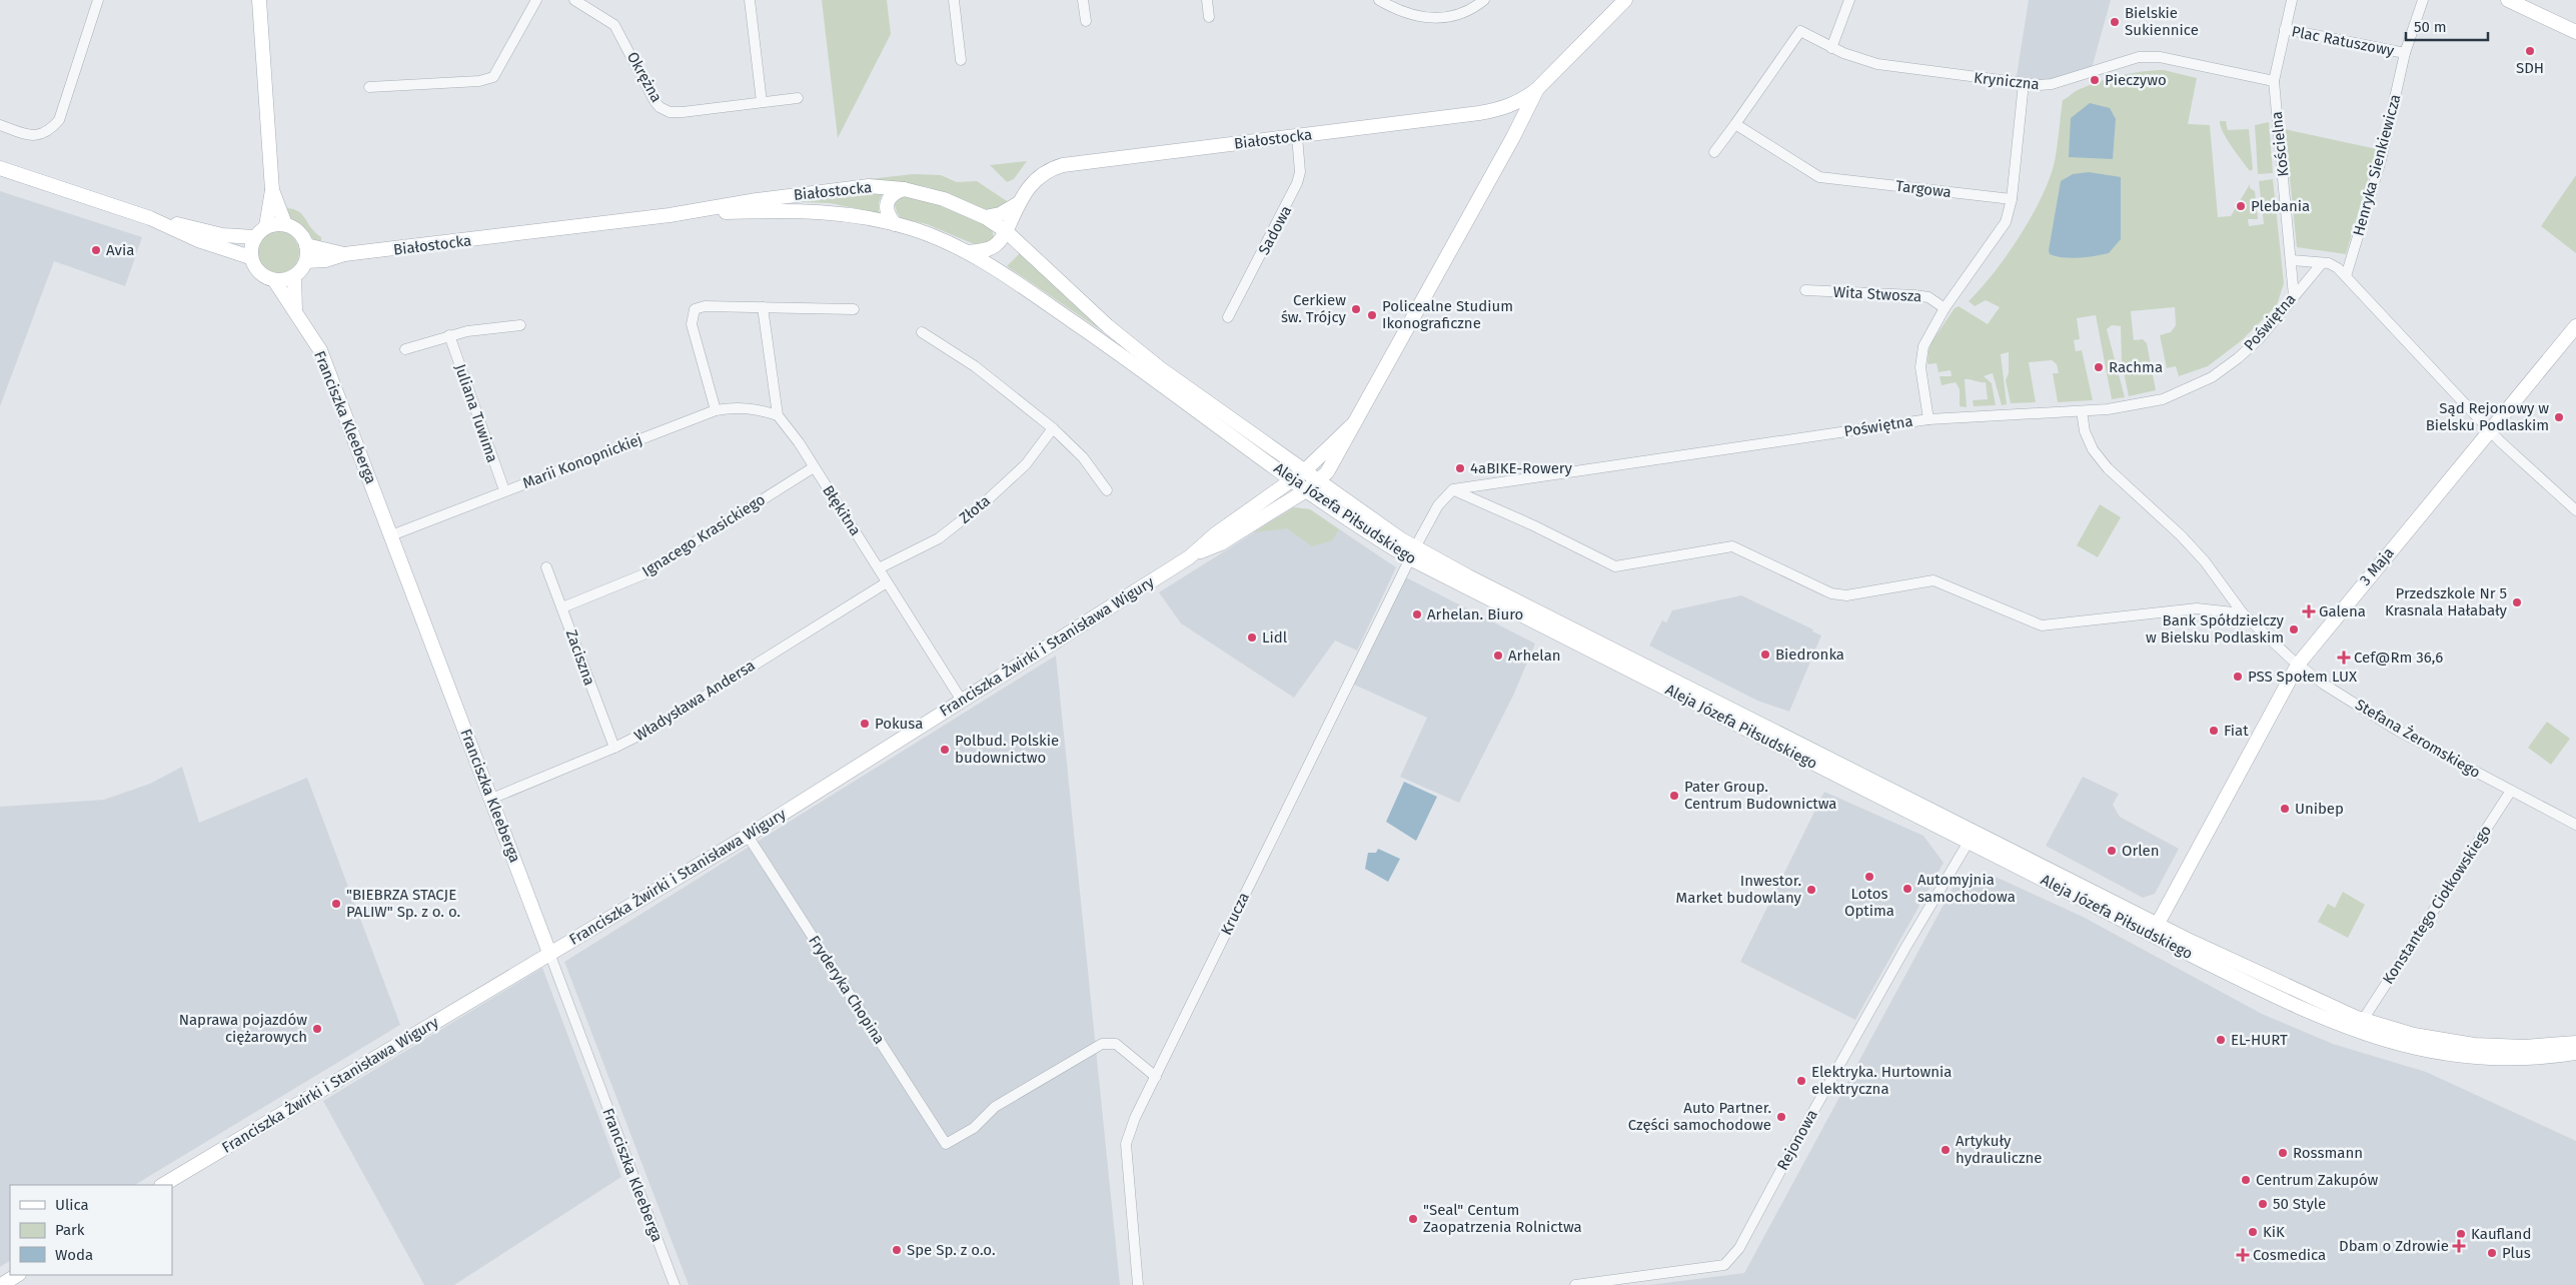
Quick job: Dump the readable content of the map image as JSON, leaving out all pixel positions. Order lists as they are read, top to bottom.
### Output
{
  "streets": {
    "main road": [
      "Białostocka",
      "Franciszka Kleeberga",
      "Aleja Józefa Piłsudskiego",
      "3 Maja",
      "Franciszka Żwirki i Stanisława Wigury"
    ],
    "street": [
      "Plac Ratuszowy",
      "Okrężna",
      "Kryniczna",
      "Kościelna",
      "Henryka Sienkiewicza",
      "Targowa",
      "Sadowa",
      "Wita Stwosza",
      "Poświętna",
      "Juliana Tuwima",
      "Marii Konopnickiej",
      "Złota",
      "Błękitna",
      "Ignacego Krasickiego",
      "Zaciszna",
      "Władysława Andersa",
      "Stefana Żeromskiego",
      "Konstantego Ciołkowskiego",
      "Krucza",
      "Fryderyka Chopina",
      "Rejonowa"
    ]
  },
  "crossings": [
    ["Plac Ratuszowy", "Kościelna"],
    ["Plac Ratuszowy", "Henryka Sienkiewicza"],
    ["Kryniczna", "Kościelna"],
    ["Kryniczna", "Targowa"],
    ["Białostocka", "Sadowa"],
    ["Białostocka", "Franciszka Kleeberga"],
    ["Białostocka", "Aleja Józefa Piłsudskiego"],
    ["Białostocka", "Franciszka Żwirki i Stanisława Wigury"],
    ["Kościelna", "Poświętna"],
    ["Targowa", "Wita Stwosza"],
    ["Wita Stwosza", "Poświętna"],
    ["Poświętna", "Stefana Żeromskiego"],
    ["Juliana Tuwima", "Marii Konopnickiej"],
    ["Franciszka Kleeberga", "Marii Konopnickiej"],
    ["Franciszka Kleeberga", "Franciszka Żwirki i Stanisława Wigury"],
    ["Franciszka Kleeberga", "Władysława Andersa"],
    ["Marii Konopnickiej", "Błękitna"],
    ["Złota", "Błękitna"],
    ["Błękitna", "Ignacego Krasickiego"],
    ["Błękitna", "Franciszka Żwirki i Stanisława Wigury"],
    ["Błękitna", "Władysława Andersa"],
    ["Aleja Józefa Piłsudskiego", "3 Maja"],
    ["Aleja Józefa Piłsudskiego", "Franciszka Żwirki i Stanisława Wigury"],
    ["Aleja Józefa Piłsudskiego", "Konstantego Ciołkowskiego"],
    ["Aleja Józefa Piłsudskiego", "Krucza"],
    ["Aleja Józefa Piłsudskiego", "Rejonowa"],
    ["Ignacego Krasickiego", "Zaciszna"],
    ["3 Maja", "Stefana Żeromskiego"],
    ["Franciszka Żwirki i Stanisława Wigury", "Fryderyka Chopina"],
    ["Zaciszna", "Władysława Andersa"],
    ["Stefana Żeromskiego", "Konstantego Ciołkowskiego"],
    ["Krucza", "Fryderyka Chopina"]
  ],
  "places": {
    "other": [
      "Bielskie Sukiennice",
      "SDH",
      "Pieczywo",
      "Plebania",
      "Avia",
      "Cerkiew św. Trójcy",
      "Policealne Studium Ikonograficzne",
      "Rachma",
      "Sąd Rejonowy w Bielsku Podlaskim",
      "4aBIKE-Rowery",
      "Przedszkole Nr 5 Krasnala Hałabały",
      "Arhelan. Biuro",
      "Bank Spółdzielczy w Bielsku Podlaskim",
      "Lidl",
      "Biedronka",
      "Arhelan",
      "PSS Społem LUX",
      "Pokusa",
      "Fiat",
      "Polbud. Polskie budownictwo",
      "Pater Group. Centrum Budownictwa",
      "Unibep",
      "Orlen",
      "Lotos Optima",
      "Automyjnia samochodowa",
      "Inwestor. Market budowlany",
      "\"BIEBRZA STACJE PALIW\" Sp. z o. o.",
      "Naprawa pojazdów ciężarowych",
      "EL-HURT",
      "Elektryka. Hurtownia elektryczna",
      "Auto Partner. Części samochodowe",
      "Artykuły hydrauliczne",
      "Rossmann",
      "Centrum Zakupów",
      "50 Style",
      "\"Seal\" Centum Zaopatrzenia Rolnictwa",
      "KiK",
      "Kaufland",
      "Spe Sp. z o.o.",
      "Plus"
    ],
    "health": [
      "Galena",
      "Cef@Rm 36,6",
      "Dbam o Zdrowie",
      "Cosmedica"
    ]
  },
  "legend": ["Ulica", "Park", "Woda"],
  "scale_bar": "50 m"
}
